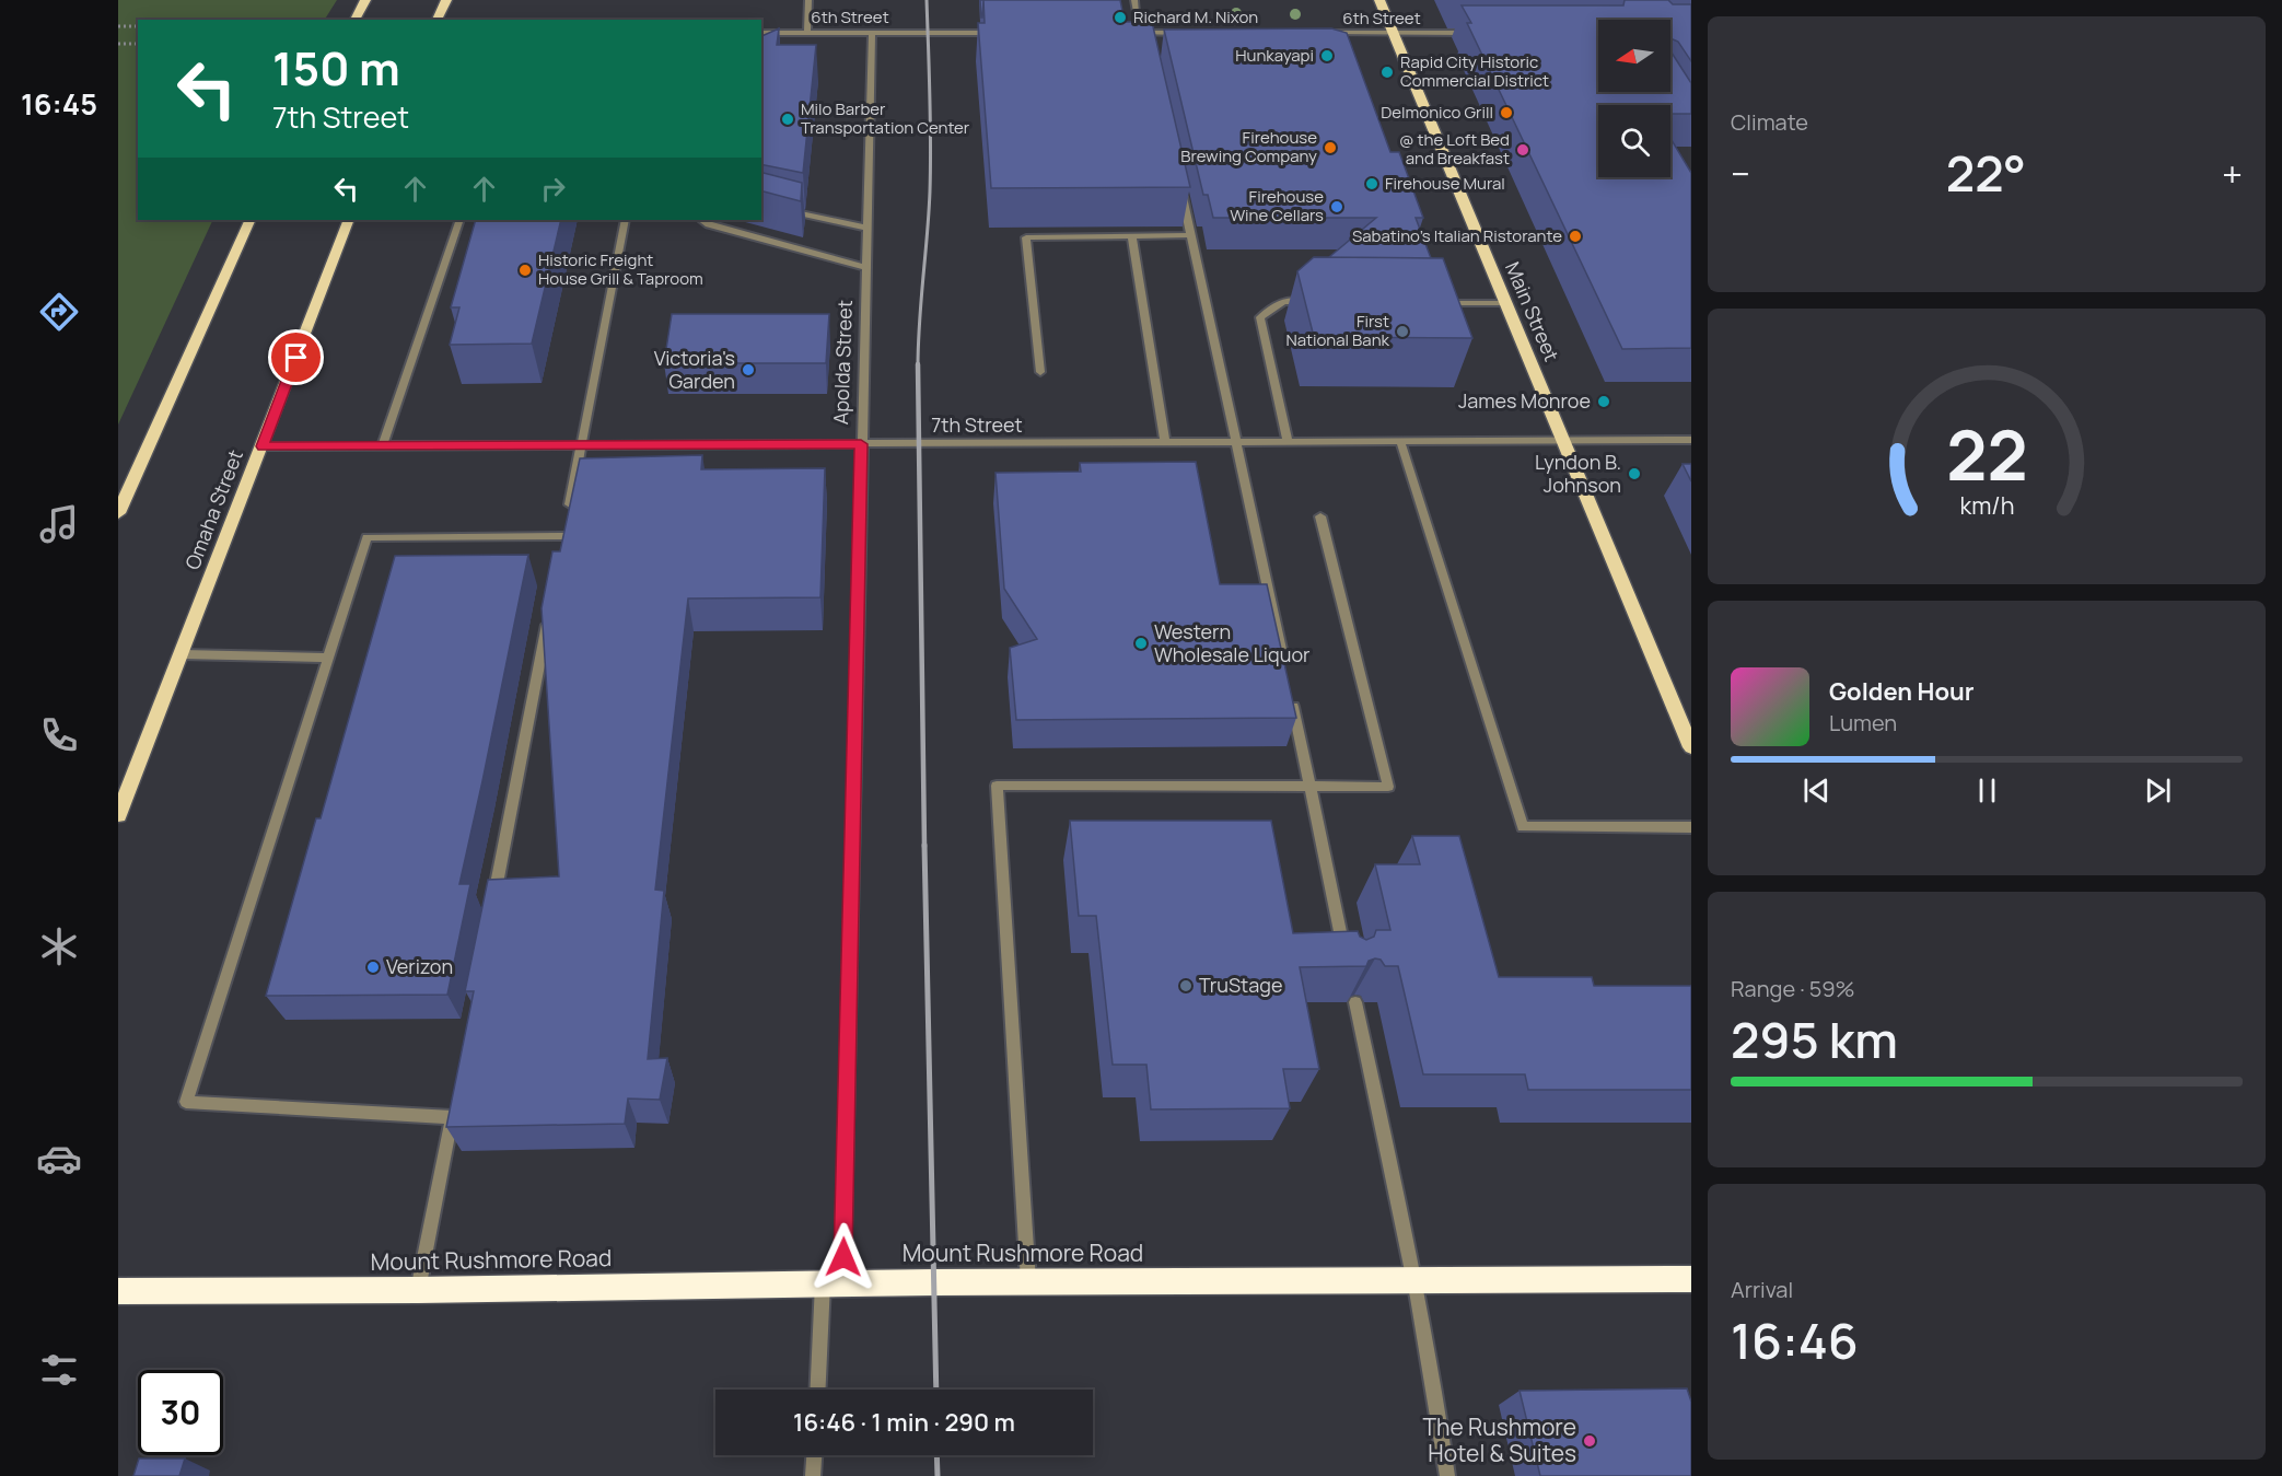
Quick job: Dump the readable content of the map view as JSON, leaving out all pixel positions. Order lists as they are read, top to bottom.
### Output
{
  "streets": {
    "highway": ["Mount Rushmore Road"],
    "main road": ["Main Street", "Omaha Street"],
    "street": ["6th Street", "Apolda Street", "7th Street"]
  },
  "crossings": [
    ["6th Street", "Main Street"],
    ["6th Street", "Apolda Street"],
    ["Main Street", "7th Street"],
    ["Apolda Street", "7th Street"],
    ["Apolda Street", "Mount Rushmore Road"],
    ["7th Street", "Omaha Street"]
  ],
  "places": [
    "Richard M. Nixon",
    "Hunkayapi",
    "Rapid City Historic Commercial District",
    "Delmonico Grill",
    "Milo Barber Transportation Center",
    "Firehouse Brewing Company",
    "@ the Loft Bed and Breakfast",
    "Firehouse Mural",
    "Firehouse Wine Cellars",
    "Sabatino's Italian Ristorante",
    "Historic Freight House Grill & Taproom",
    "First National Bank",
    "Victoria's Garden",
    "James Monroe",
    "Lyndon B. Johnson",
    "Western Wholesale Liquor",
    "Verizon",
    "TruStage",
    "The Rushmore Hotel & Suites"
  ],
  "north": "left",
  "page": {
    "tabs": "16:45",
    "tile": [
      "Climate",
      ["Range · 59%", "295 km"],
      ["Arrival", "16:46"]
    ],
    "turn": ["150 m", "7th Street"],
    "heat": ["−", "22°", "+"],
    "song": ["Golden Hour", "Lumen"],
    "limit": "30",
    "trip": "16:46 · 1 min · 290 m",
    "gauge": ["22", "km/h"]
  }
}
